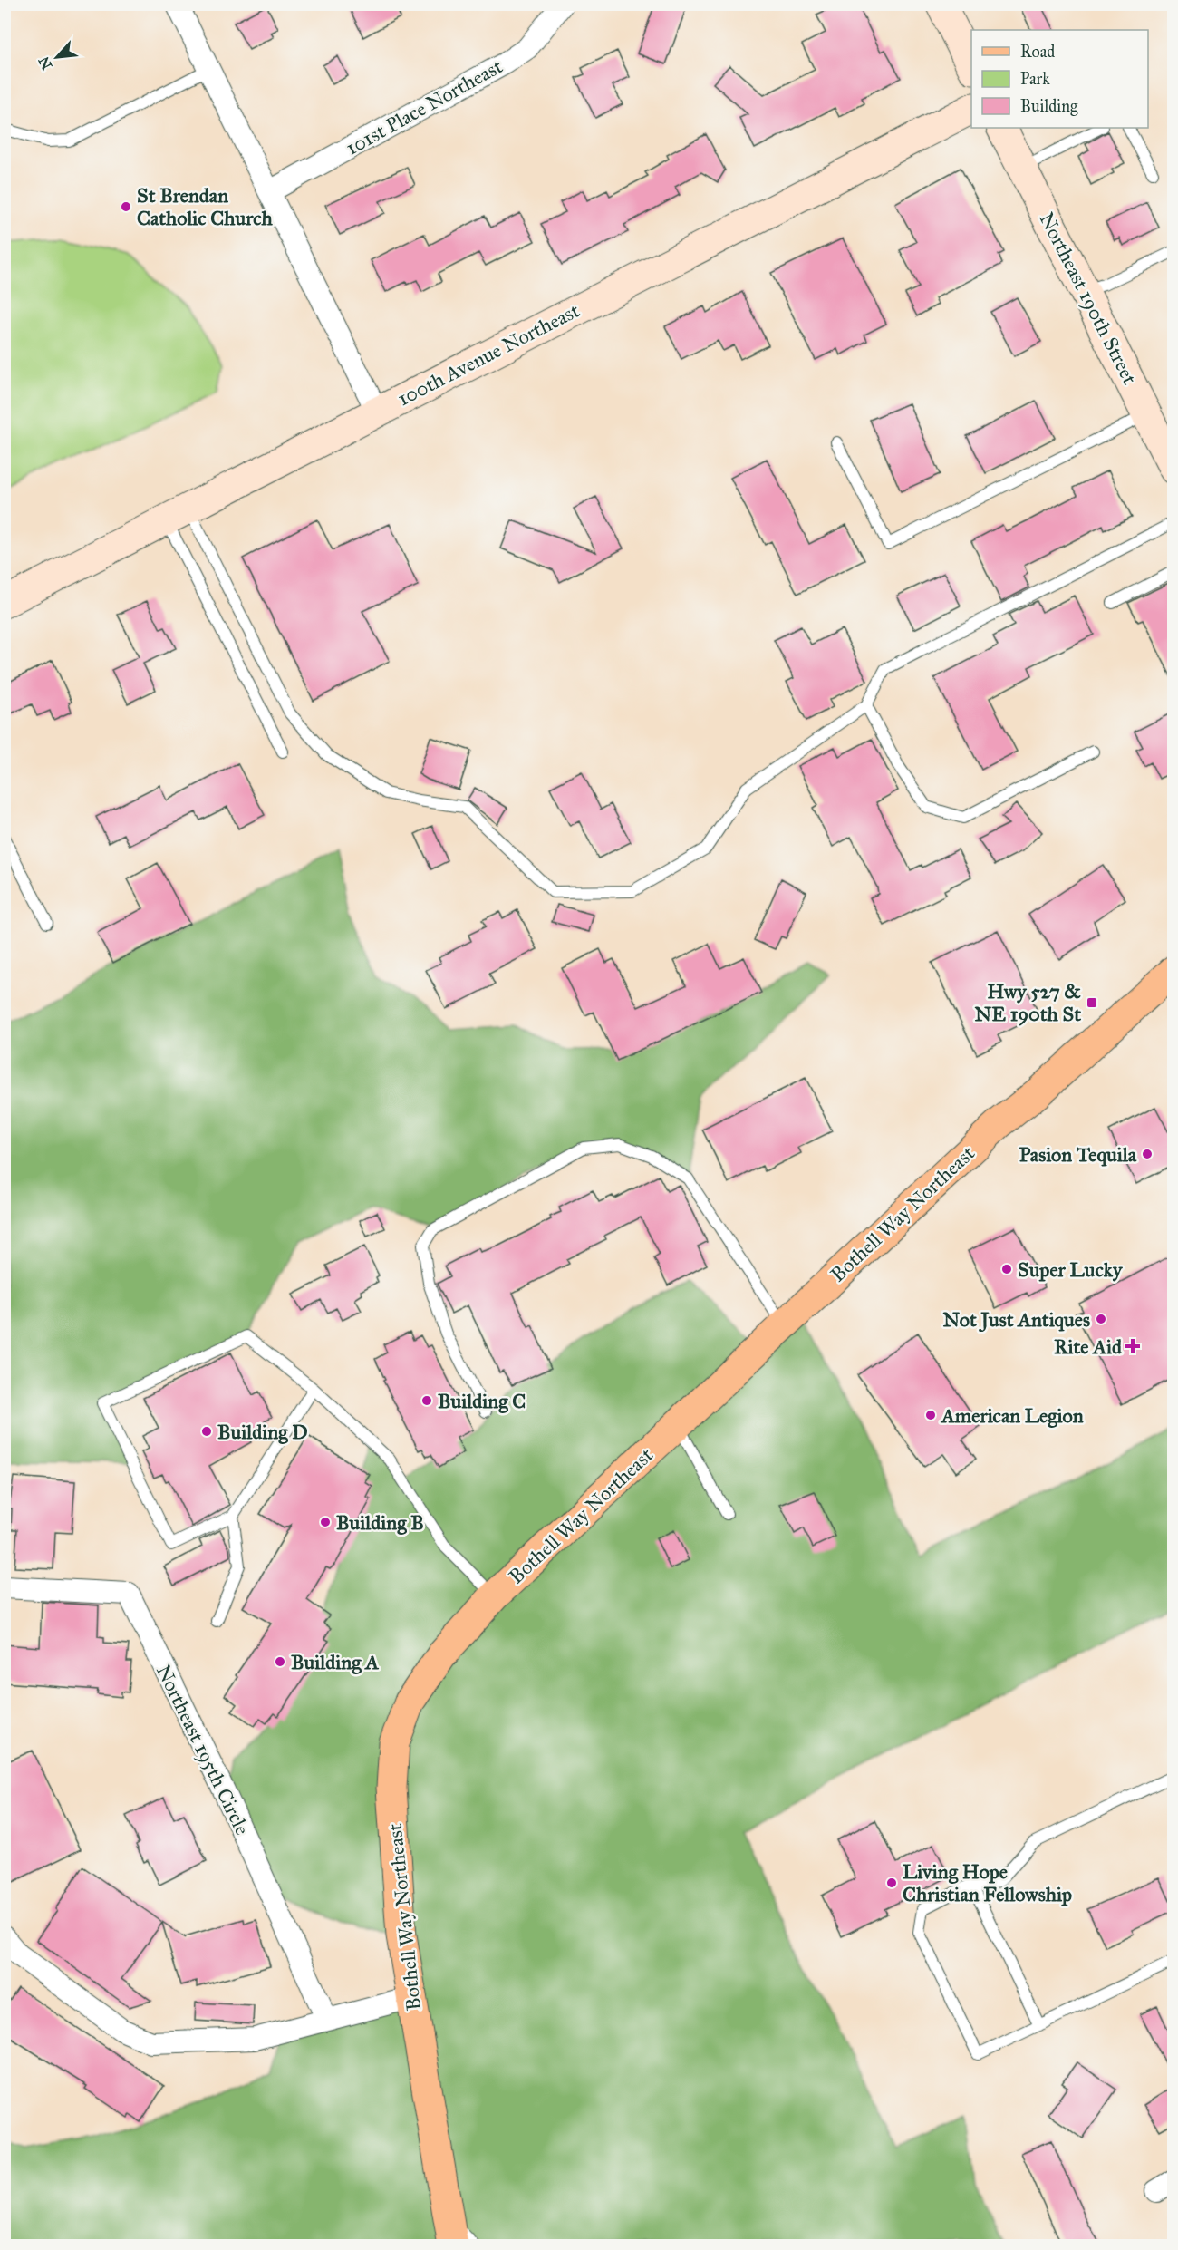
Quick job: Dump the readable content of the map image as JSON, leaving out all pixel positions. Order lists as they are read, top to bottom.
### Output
{
  "streets": {
    "main road": ["Bothell Way Northeast"],
    "street": [
      "101st Place Northeast",
      "Northeast 190th Street",
      "100th Avenue Northeast",
      "Northeast 195th Circle"
    ]
  },
  "places": {
    "other": [
      "St Brendan Catholic Church",
      "Pasion Tequila",
      "Super Lucky",
      "Not Just Antiques",
      "Building C",
      "American Legion",
      "Building D",
      "Building B",
      "Building A",
      "Living Hope Christian Fellowship"
    ],
    "transit": ["Hwy 527 & NE 190th St"],
    "health": ["Rite Aid"]
  },
  "legend": ["Road", "Park", "Building"],
  "north": "bottom left"
}
